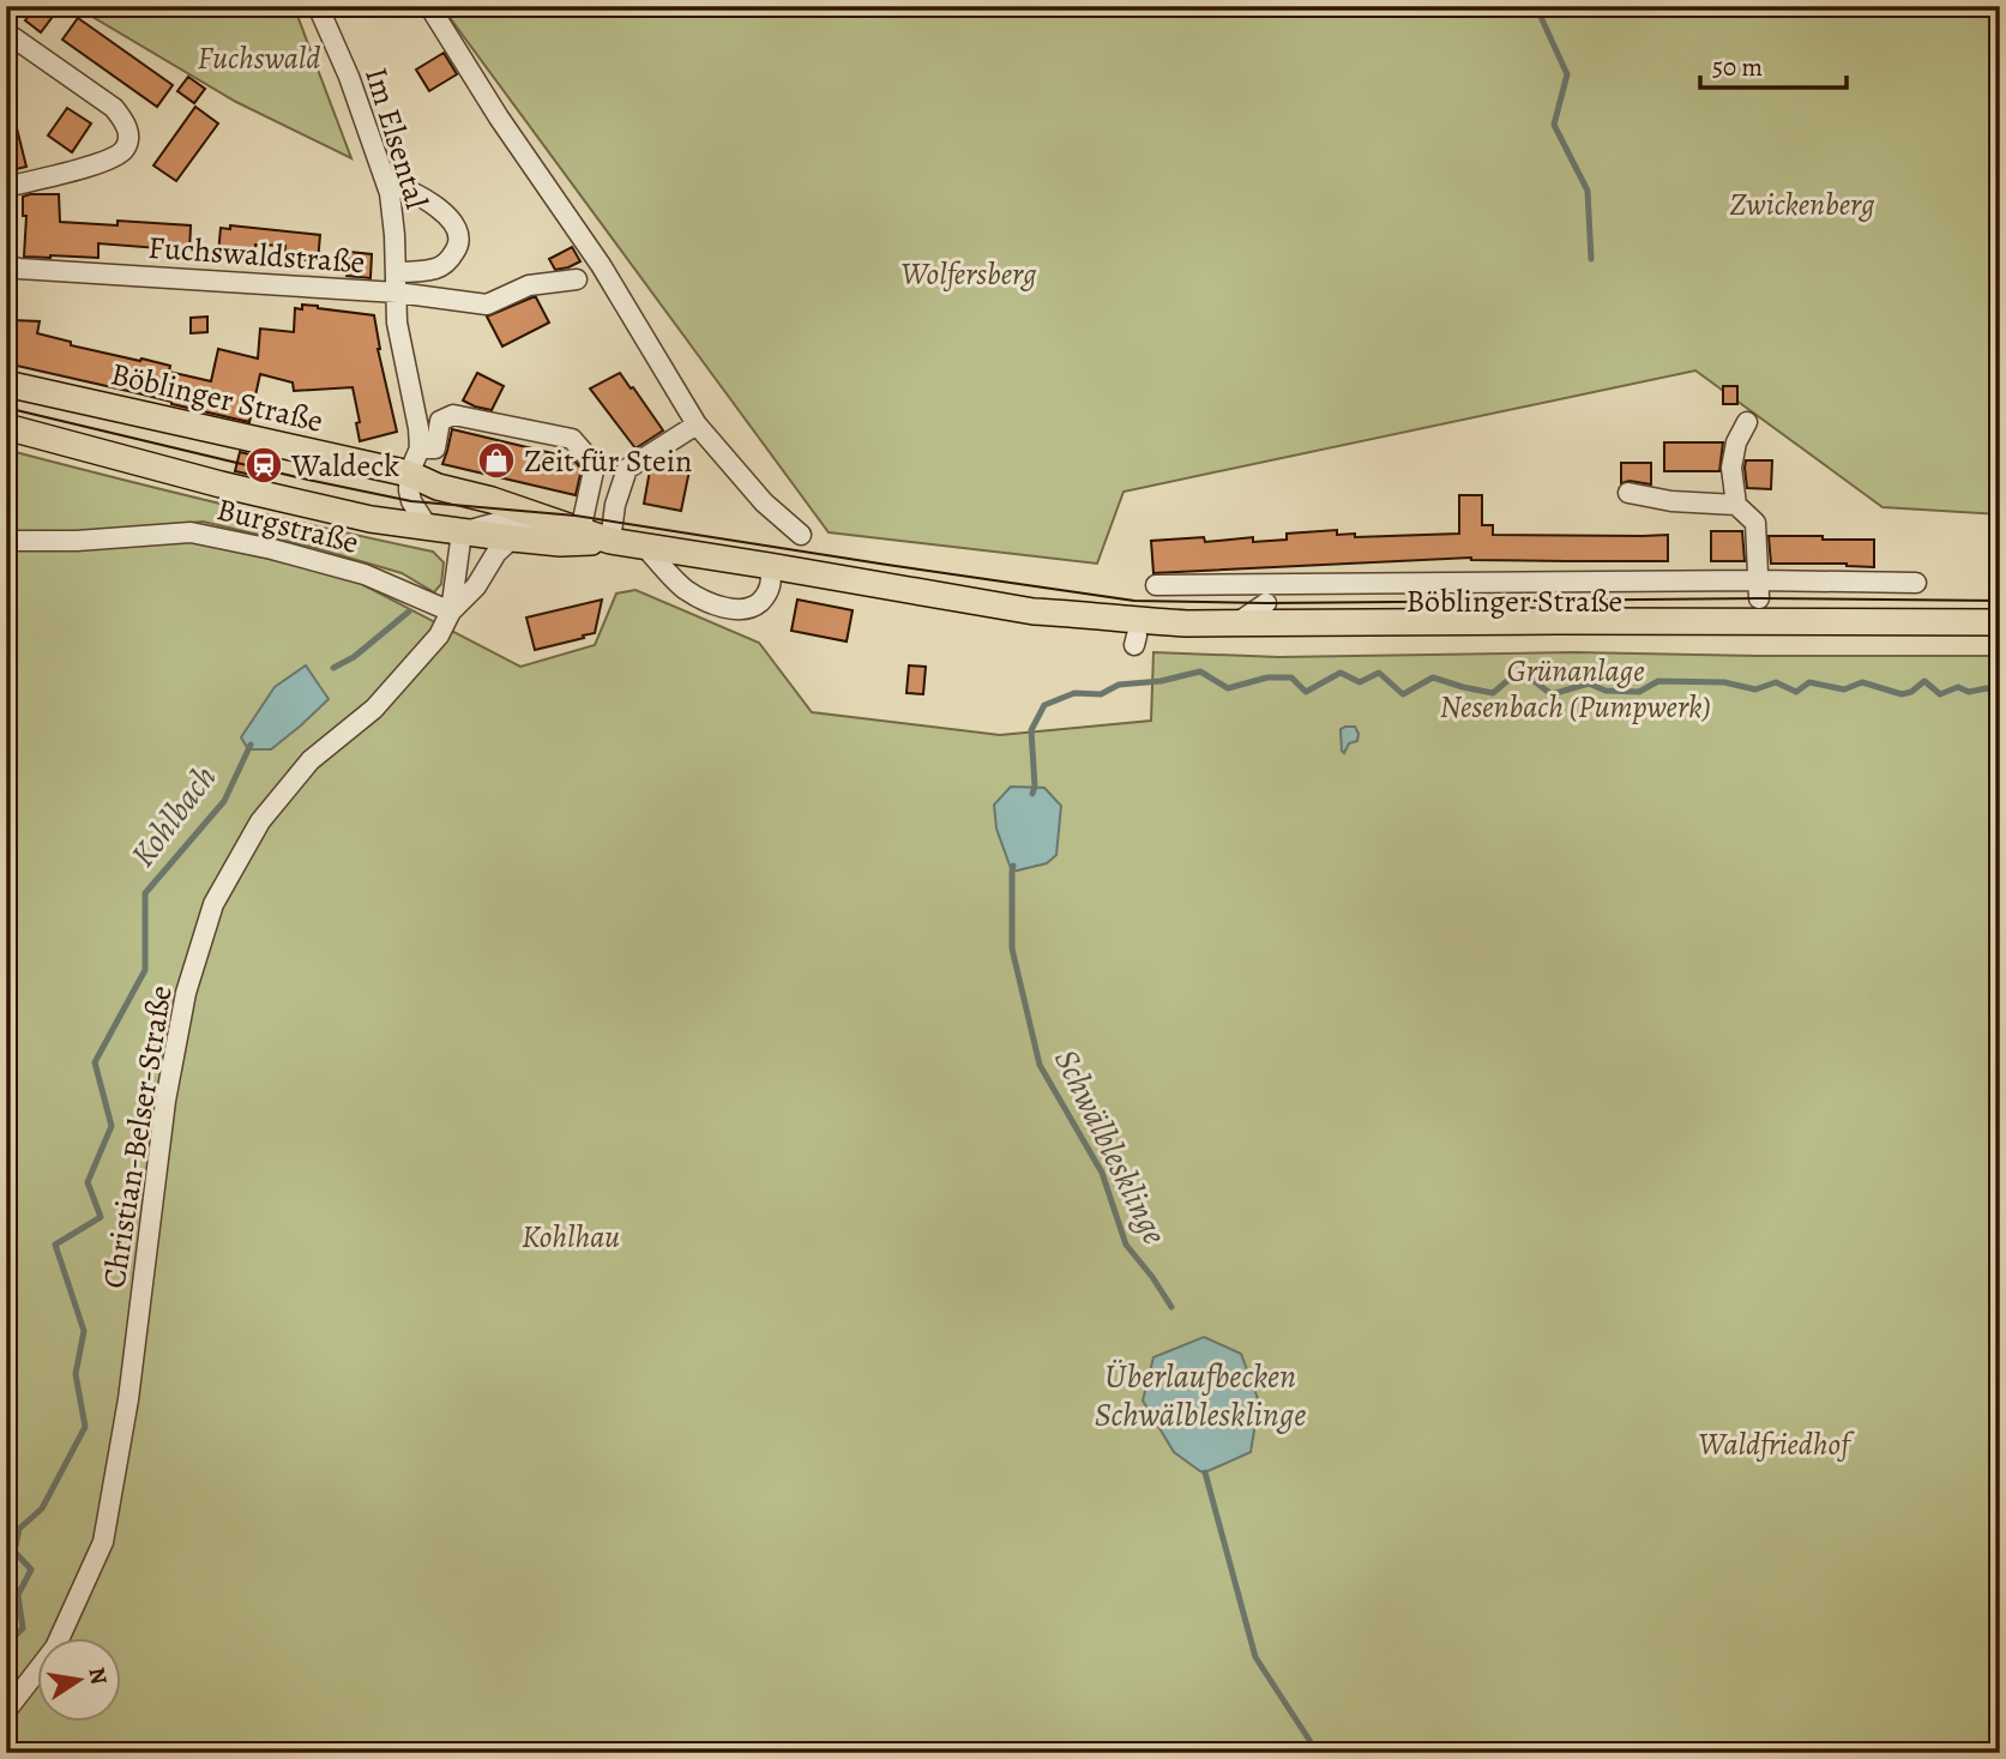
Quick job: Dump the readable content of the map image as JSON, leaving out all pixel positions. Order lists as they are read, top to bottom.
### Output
{
  "streets": {
    "main road": ["Böblinger Straße"],
    "street": [
      "Im Elsental",
      "Fuchswaldstraße",
      "Burgstraße",
      "Christian-Belser-Straße"
    ]
  },
  "crossings": [
    ["Im Elsental", "Fuchswaldstraße"],
    ["Böblinger Straße", "Christian-Belser-Straße"],
    ["Burgstraße", "Christian-Belser-Straße"]
  ],
  "water": ["Kohlbach", "Schwälblesklinge", "Überlaufbecken Schwälblesklinge"],
  "parks": [
    "Fuchswald",
    "Zwickenberg",
    "Wolfersberg",
    "Grünanlage Nesenbach (Pumpwerk)",
    "Kohlhau",
    "Waldfriedhof"
  ],
  "places": {
    "shop": ["Zeit für Stein"],
    "station": ["Waldeck"]
  },
  "scale_bar": "50 m",
  "north": "right"
}
